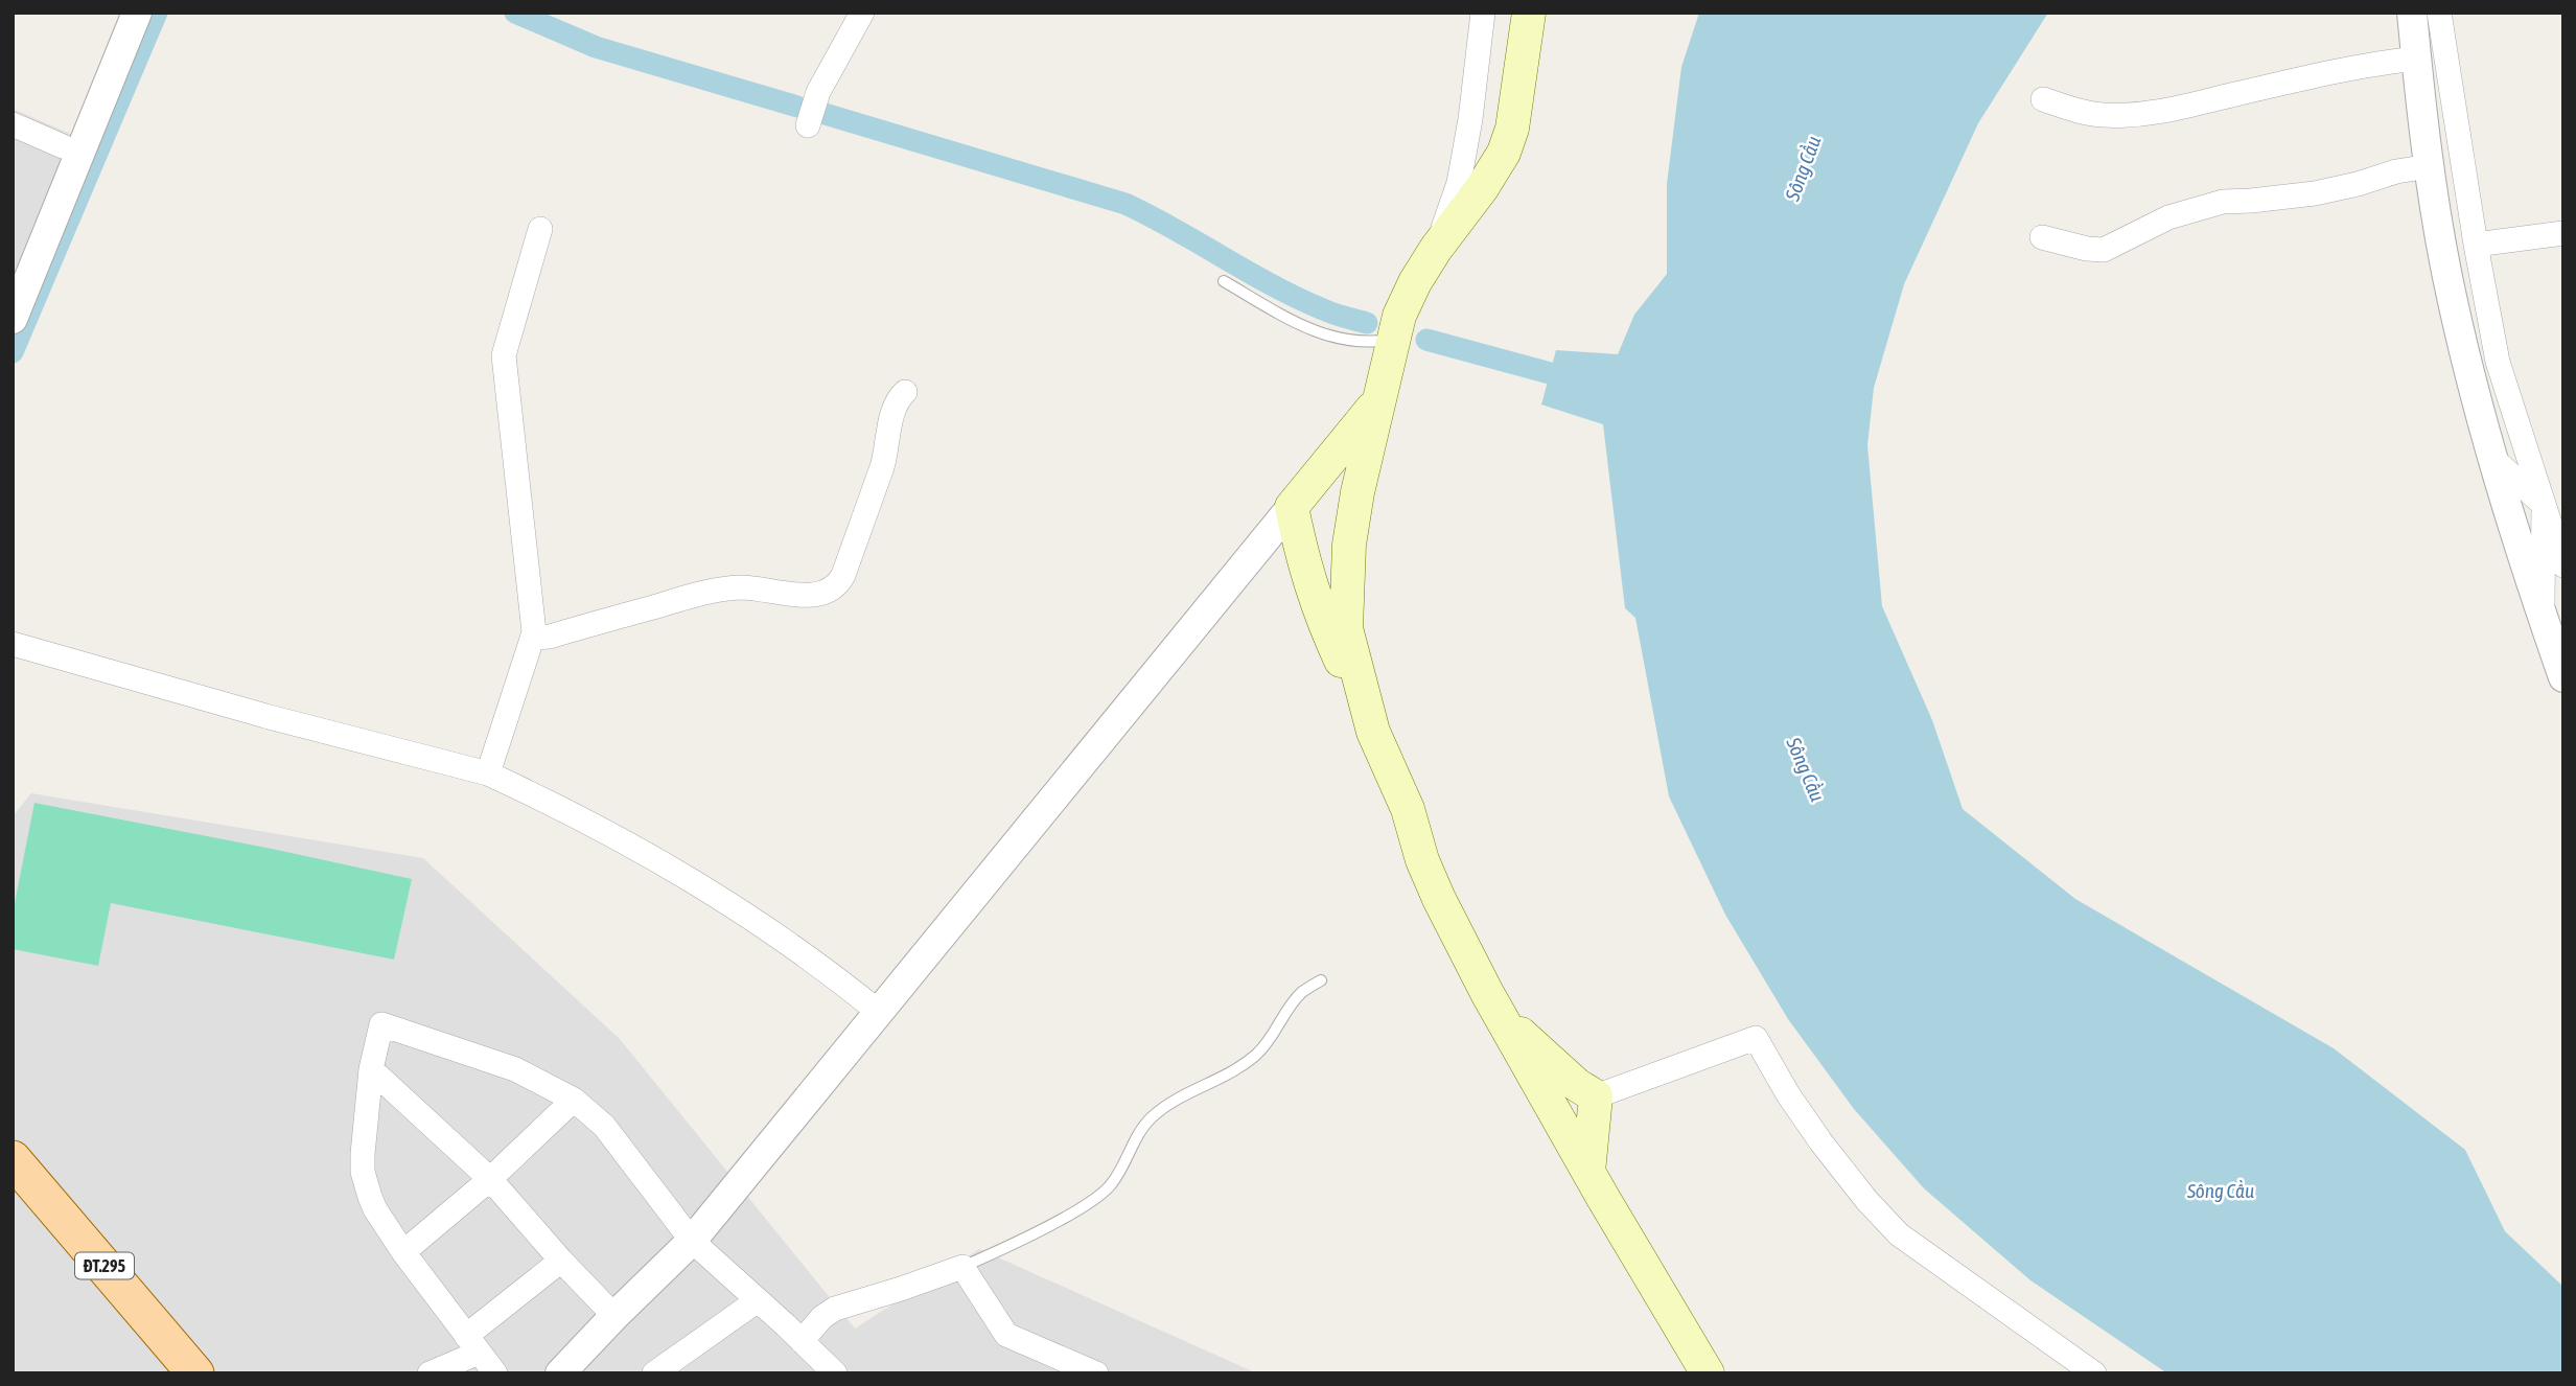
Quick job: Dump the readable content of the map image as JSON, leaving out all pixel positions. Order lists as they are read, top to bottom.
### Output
{
  "streets": {
    "main road": ["ĐT.295"]
  },
  "water": ["Sông Cầu"]
}
